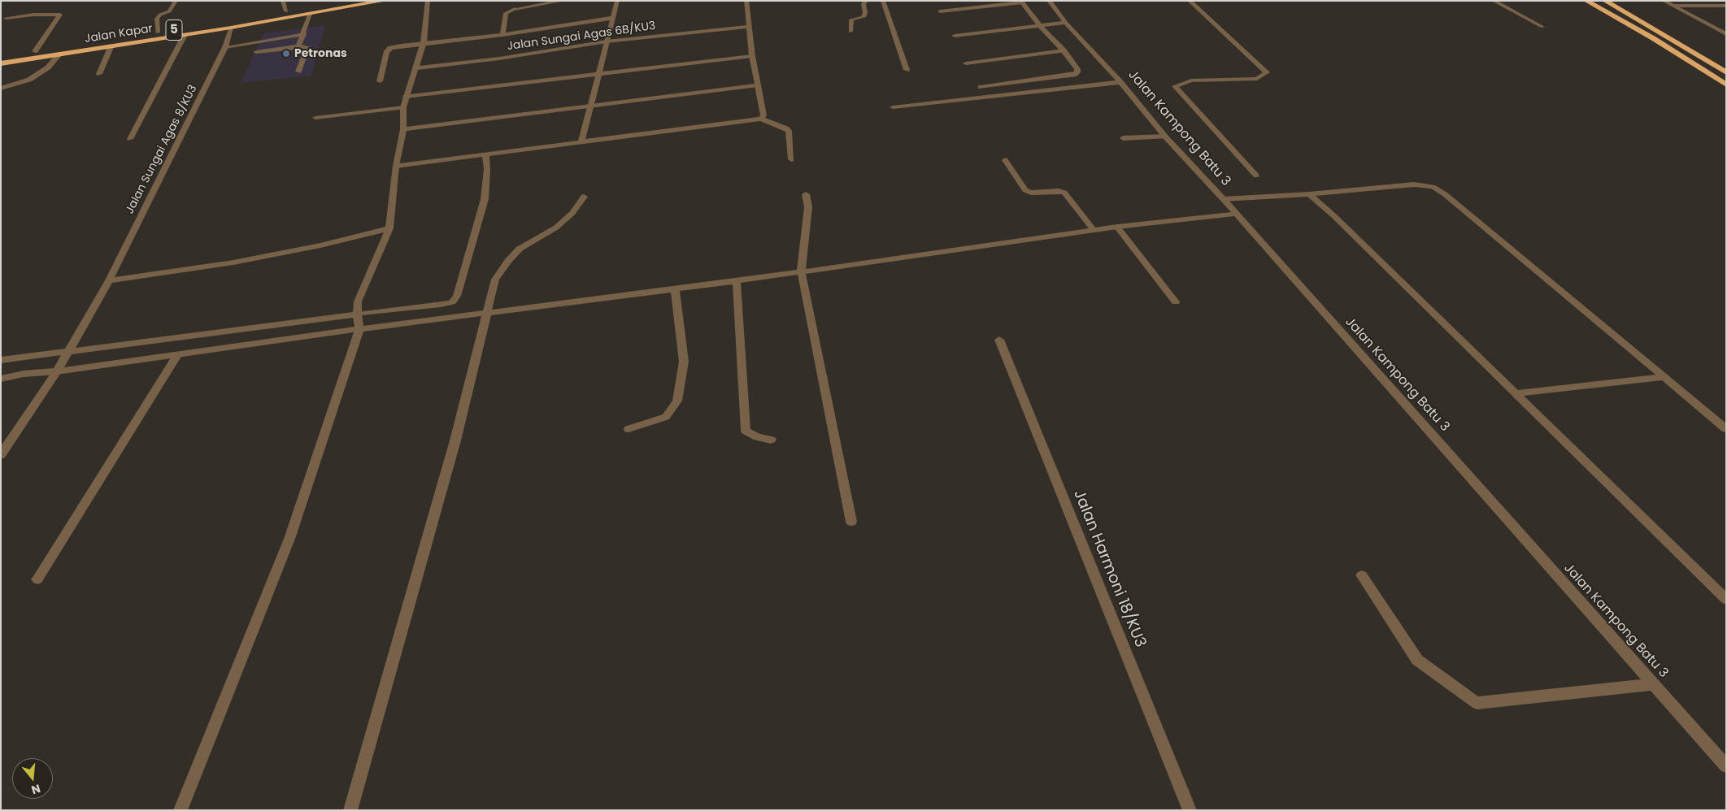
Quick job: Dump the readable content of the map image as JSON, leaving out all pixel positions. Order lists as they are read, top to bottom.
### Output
{
  "streets": {
    "highway": ["5", "Jalan Kapar"],
    "street": [
      "Jalan Sungai Agas 6B/KU3",
      "Jalan Kampong Batu 3",
      "Jalan Sungai Agas 8/KU3",
      "Jalan Harmoni 18/KU3"
    ]
  },
  "crossings": [
    ["Jalan Kapar", "Jalan Sungai Agas 8/KU3"]
  ],
  "places": ["Petronas"],
  "north": "bottom"
}
